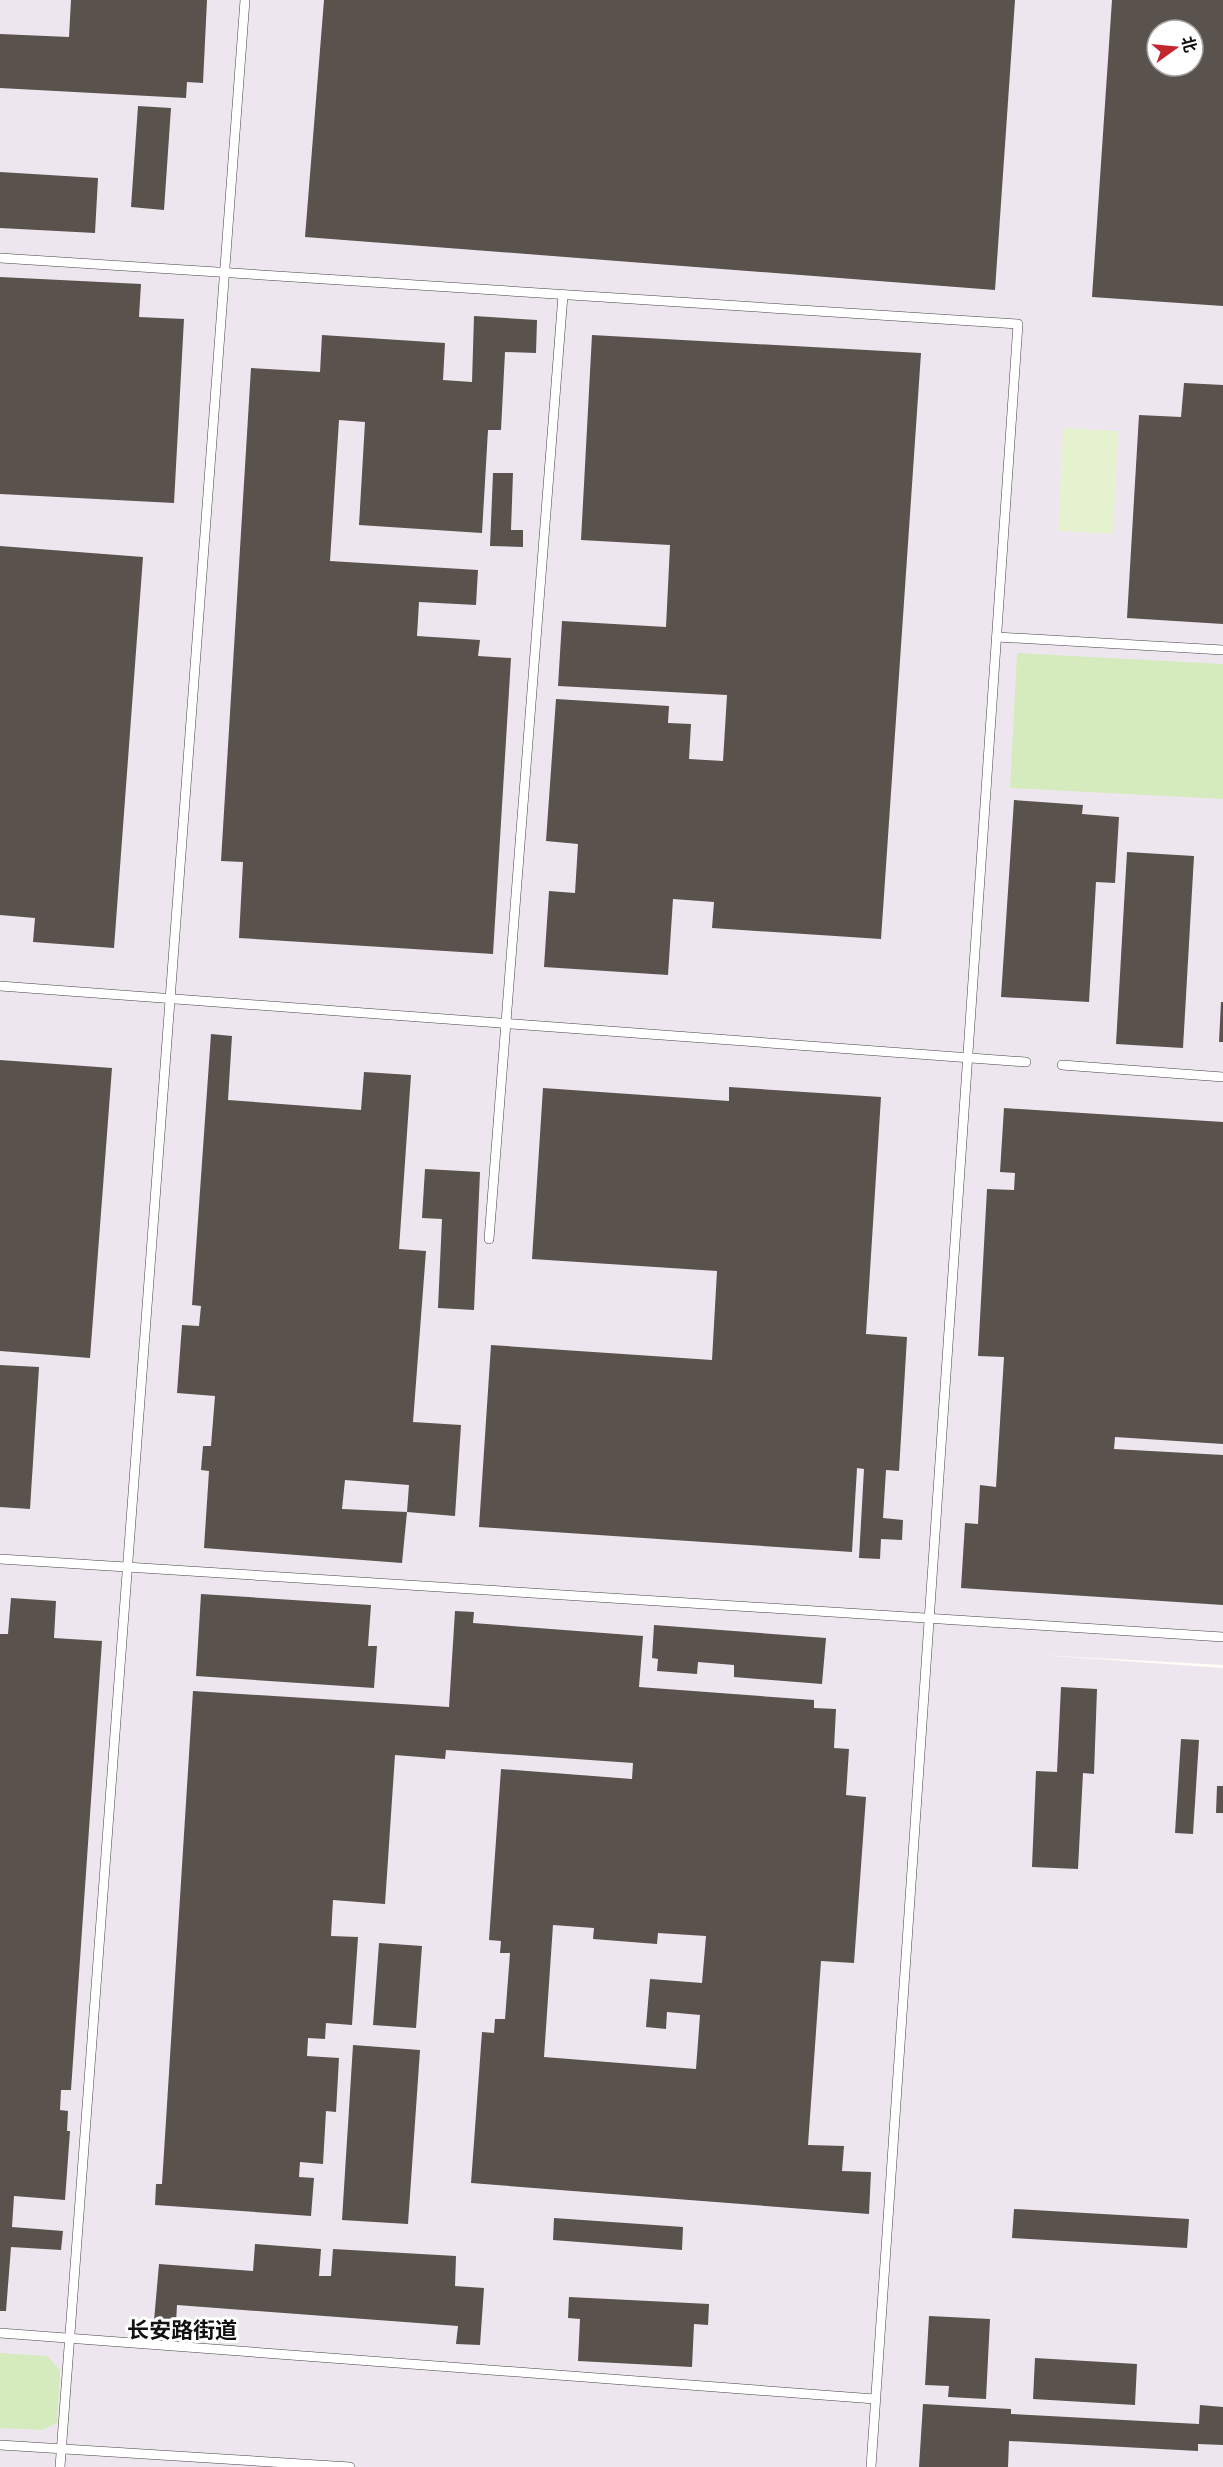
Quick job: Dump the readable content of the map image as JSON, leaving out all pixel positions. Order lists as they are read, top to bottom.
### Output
{
  "districts": ["长安路街道"],
  "north": "right"
}
